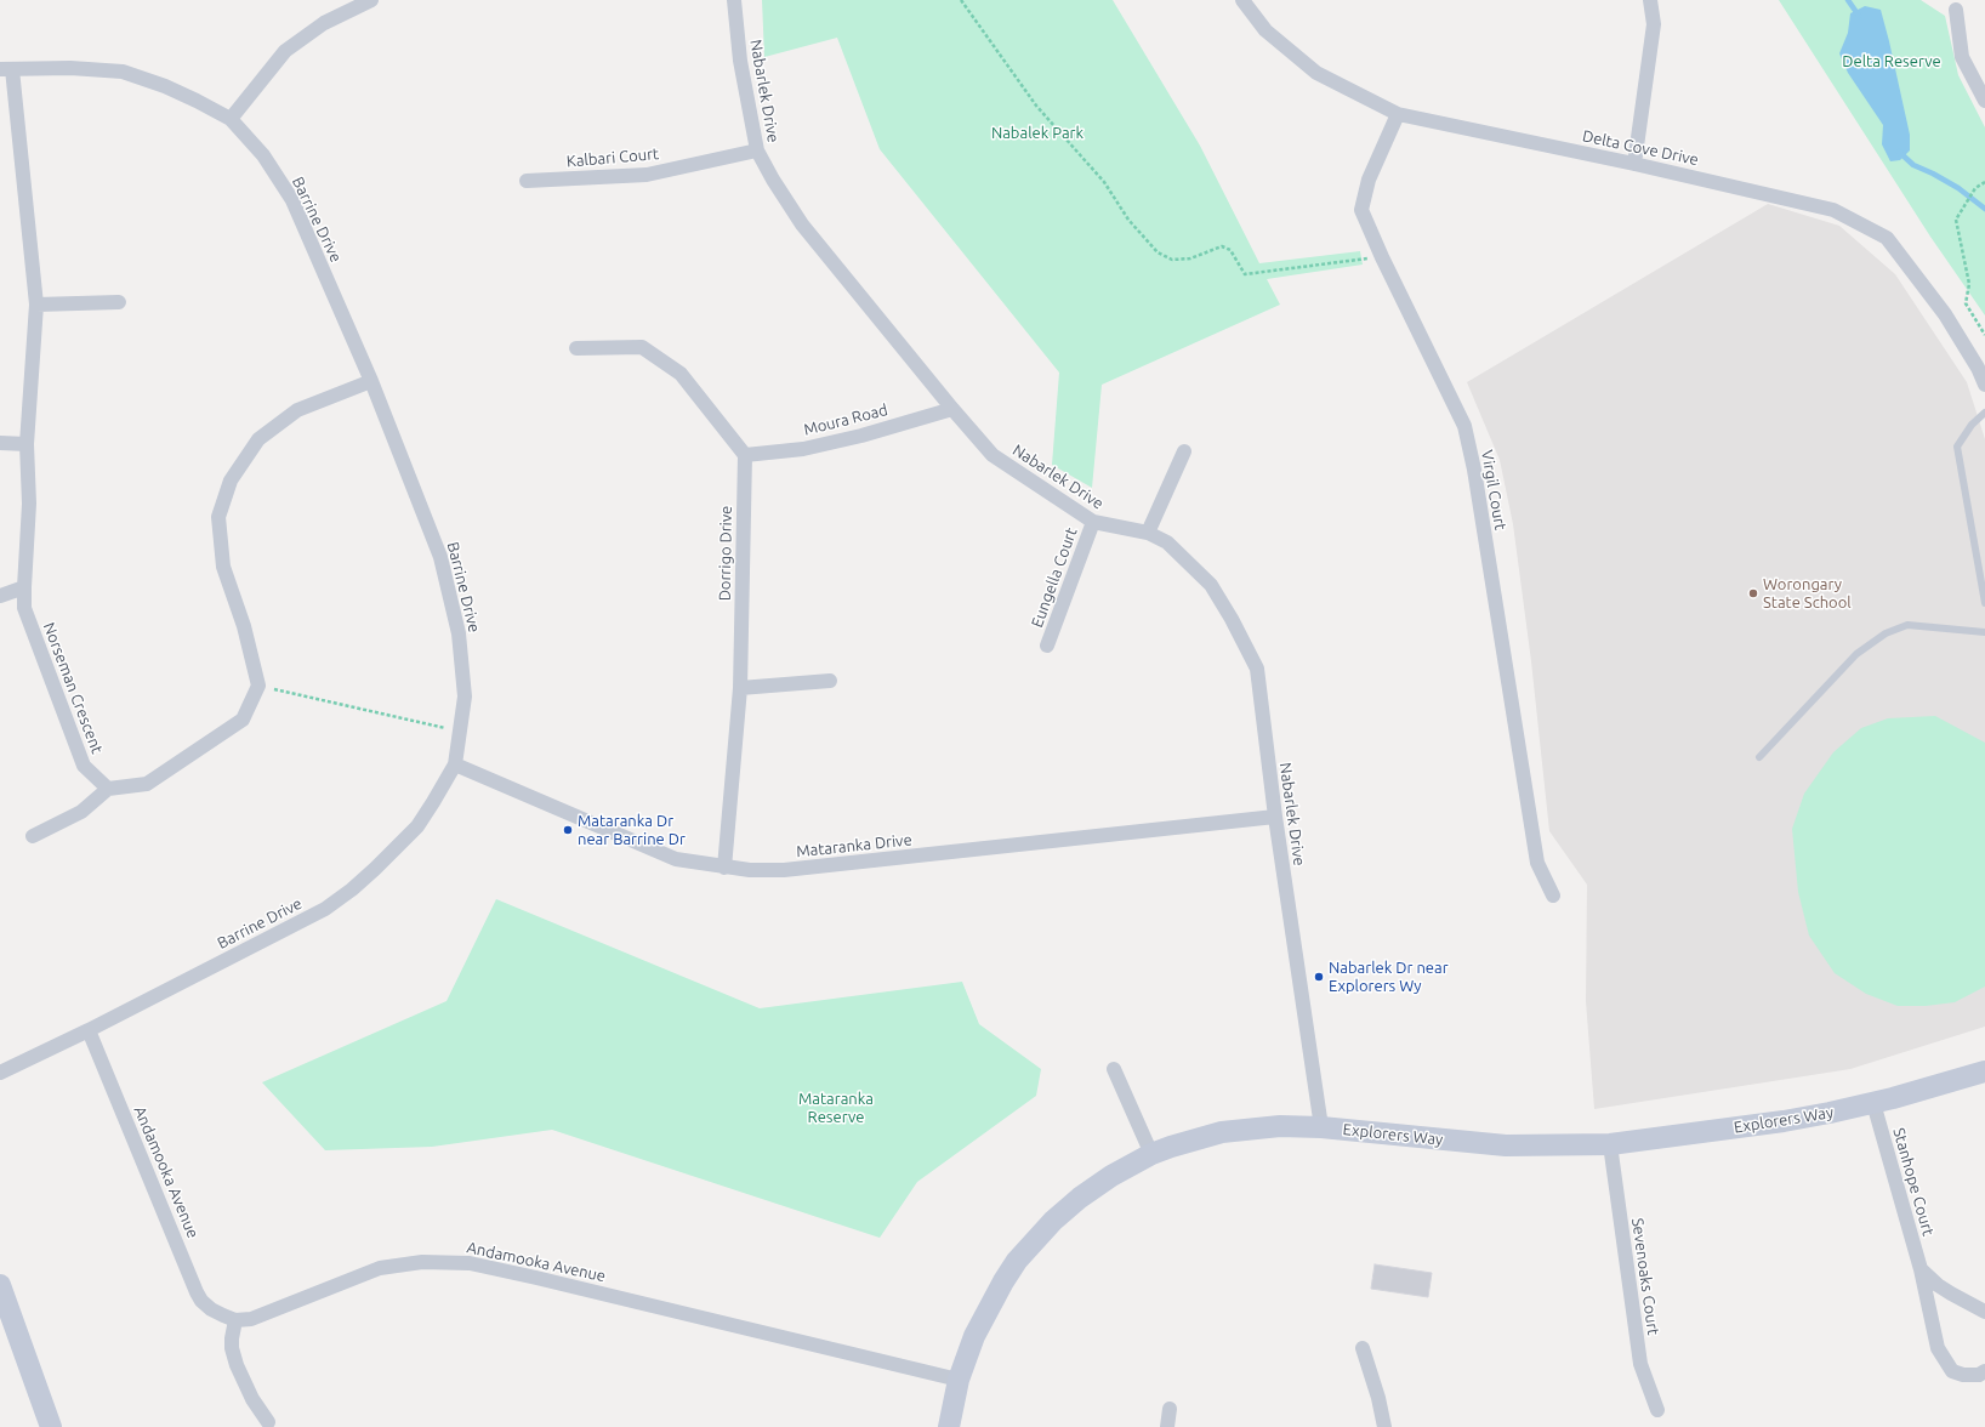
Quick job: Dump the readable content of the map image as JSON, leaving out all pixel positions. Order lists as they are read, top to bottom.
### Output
{
  "streets": {
    "street": [
      "Nabarlek Drive",
      "Delta Cove Drive",
      "Kalbari Court",
      "Barrine Drive",
      "Moura Road",
      "Virgil Court",
      "Dorrigo Drive",
      "Eungella Court",
      "Norseman Crescent",
      "Mataranka Drive",
      "Explorers Way",
      "Andamooka Avenue",
      "Stanhope Court",
      "Sevenoaks Court"
    ]
  },
  "crossings": [
    ["Nabarlek Drive", "Kalbari Court"],
    ["Nabarlek Drive", "Moura Road"],
    ["Nabarlek Drive", "Eungella Court"],
    ["Nabarlek Drive", "Mataranka Drive"],
    ["Nabarlek Drive", "Explorers Way"],
    ["Delta Cove Drive", "Virgil Court"],
    ["Barrine Drive", "Norseman Crescent"],
    ["Barrine Drive", "Mataranka Drive"],
    ["Barrine Drive", "Andamooka Avenue"],
    ["Moura Road", "Dorrigo Drive"],
    ["Dorrigo Drive", "Mataranka Drive"],
    ["Explorers Way", "Andamooka Avenue"],
    ["Explorers Way", "Stanhope Court"],
    ["Explorers Way", "Sevenoaks Court"]
  ],
  "parks": ["Delta Reserve", "Nabalek Park", "Mataranka Reserve"],
  "places": ["Worongary State School", "Mataranka Dr near Barrine Dr", "Nabarlek Dr near Explorers Wy"]
}
